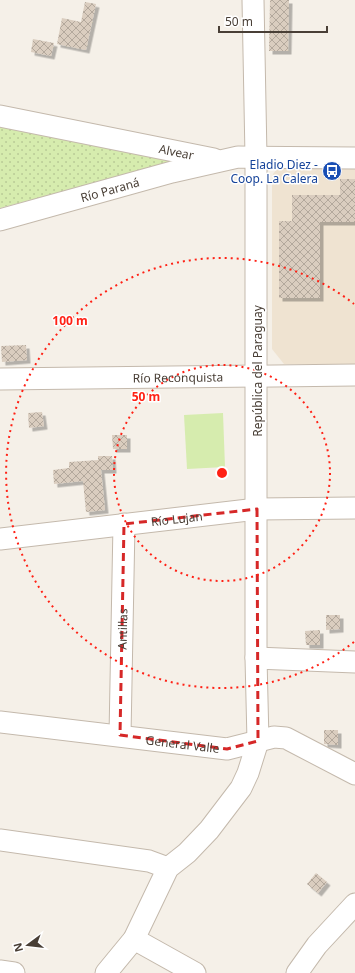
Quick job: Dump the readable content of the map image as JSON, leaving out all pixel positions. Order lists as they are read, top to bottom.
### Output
{
  "streets": {
    "street": [
      "Alvear",
      "Río Paraná",
      "República del Paraguay",
      "Río Reconquista",
      "Río Lujan",
      "Antillas",
      "General Valle"
    ]
  },
  "crossings": [
    ["Alvear", "Río Paraná"],
    ["Alvear", "República del Paraguay"],
    ["República del Paraguay", "Río Reconquista"],
    ["República del Paraguay", "Río Lujan"],
    ["República del Paraguay", "General Valle"],
    ["Río Lujan", "Antillas"],
    ["Antillas", "General Valle"]
  ],
  "places": {
    "bus stop": ["Eladio Diez - Coop. La Calera"]
  },
  "scale_bar": "50 m",
  "north": "left",
  "rings": ["100 m", "50 m"]
}
